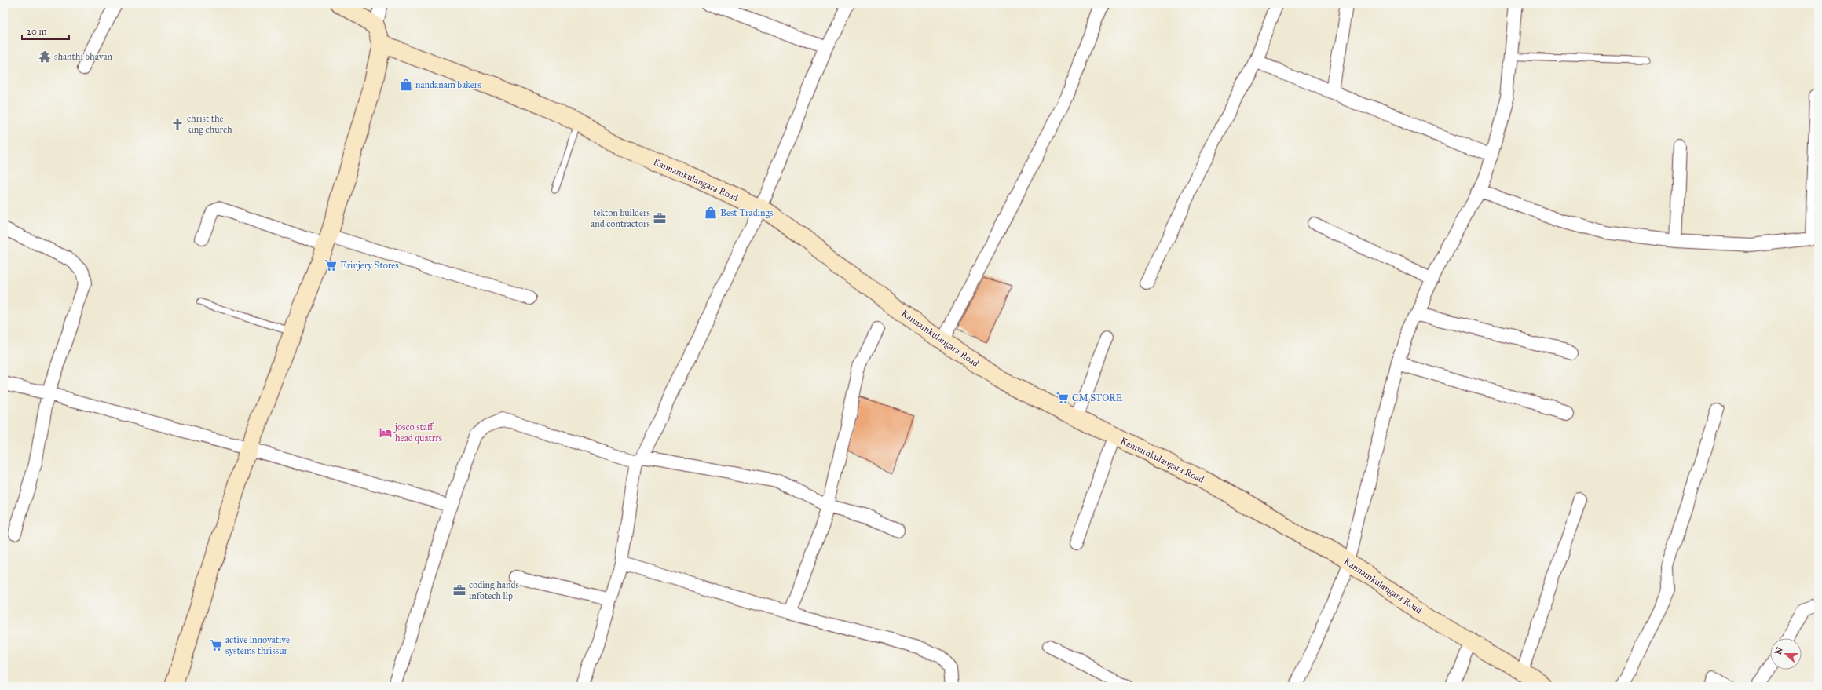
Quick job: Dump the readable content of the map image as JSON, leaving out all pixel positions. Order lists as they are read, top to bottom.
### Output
{
  "streets": {
    "street": ["Kannamkulangara Road"]
  },
  "places": {
    "temple": ["shanthi bhavan"],
    "shop": ["nandanam bakers", "Best Tradings"],
    "church": ["christ the king church"],
    "office": ["tekton builders and contractors", "coding hands infotech llp"],
    "supermarket": ["Erinjery Stores", "CM STORE", "active innovative systems thrissur"],
    "hotel": ["josco staff head quatrrs"]
  },
  "scale_bar": "20 m",
  "north": "left"
}
